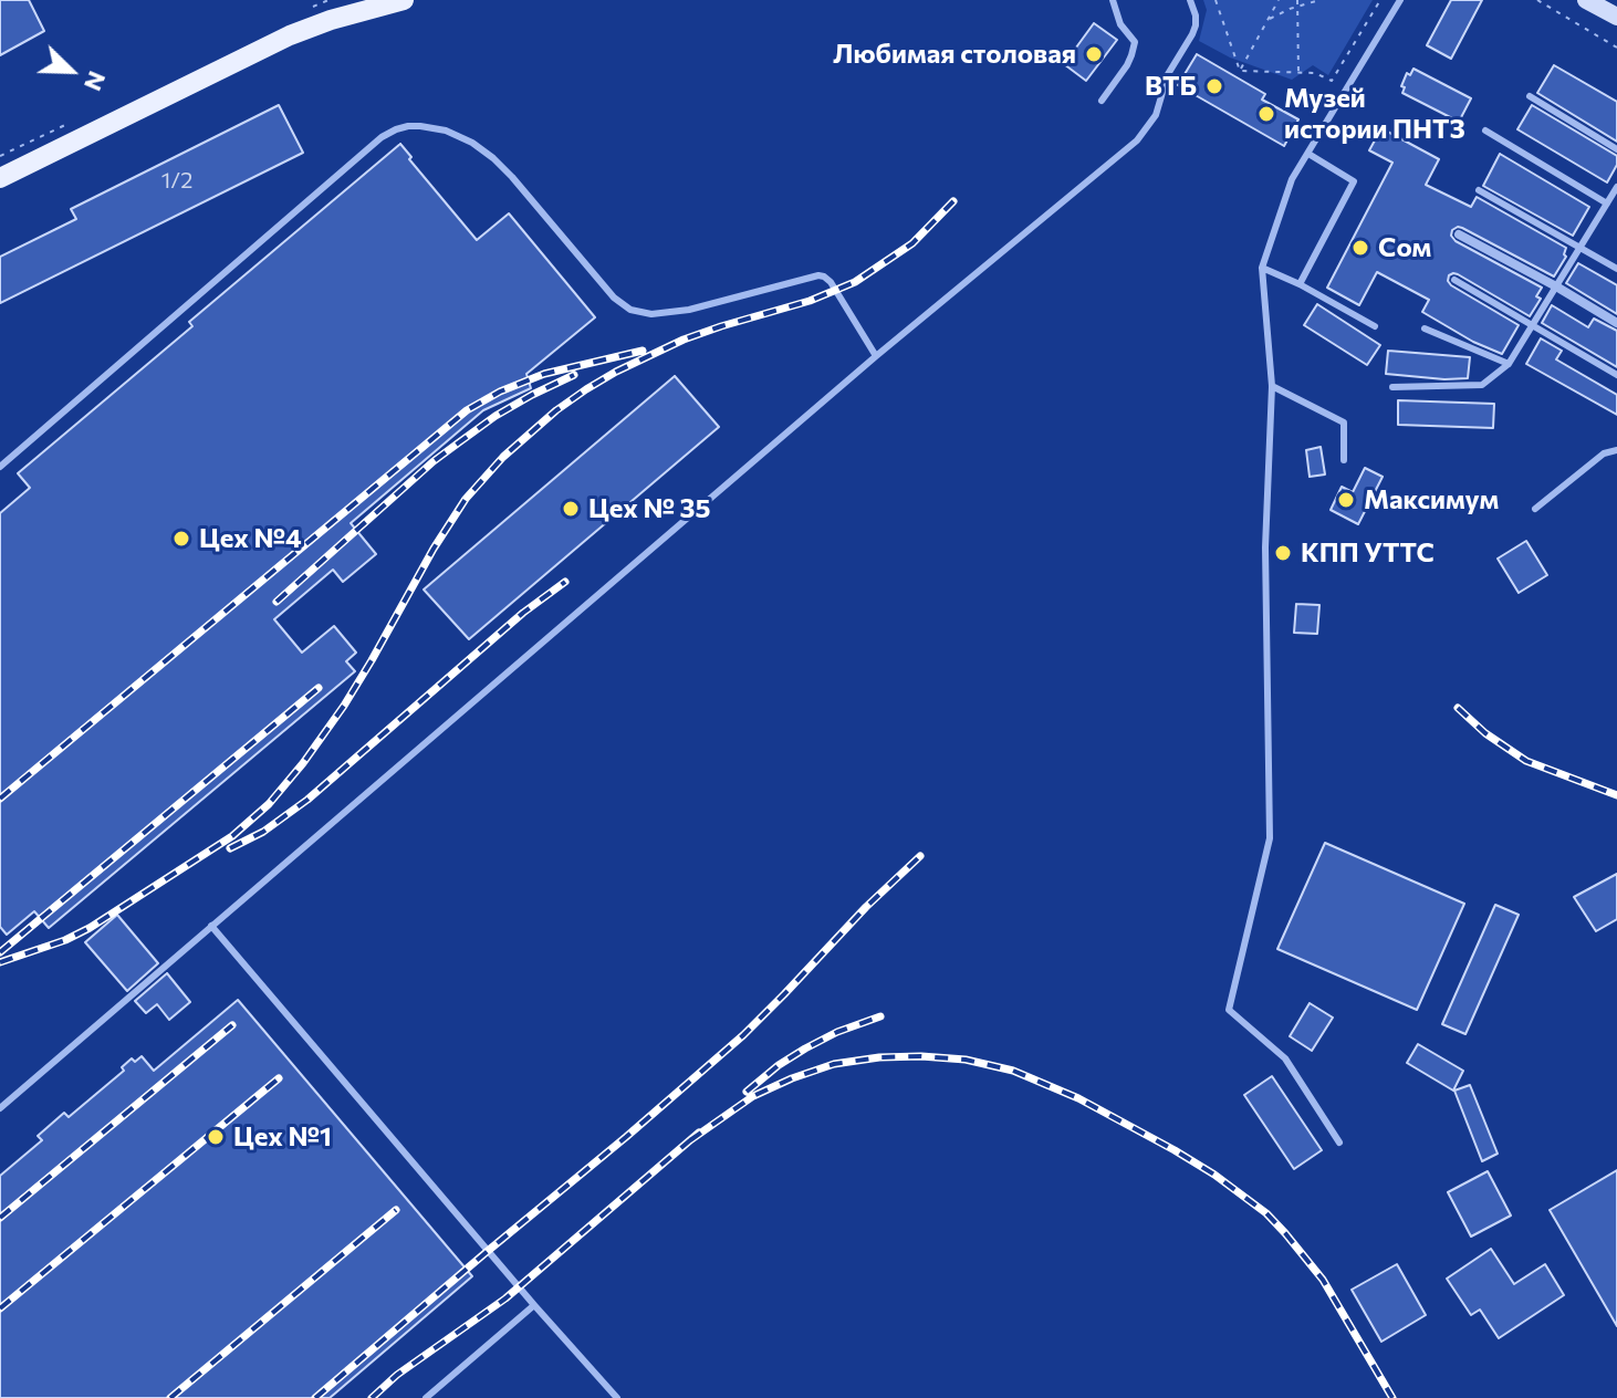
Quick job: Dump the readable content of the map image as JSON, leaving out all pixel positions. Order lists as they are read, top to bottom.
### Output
{
  "places": [
    "Любимая столовая",
    "ВТБ",
    "Музей истории ПНТЗ",
    "Сом",
    "Максимум",
    "Цех № 35",
    "Цех №4",
    "КПП УТТС",
    "Цех №1"
  ],
  "house_numbers": ["1/2"],
  "north": "bottom right"
}
